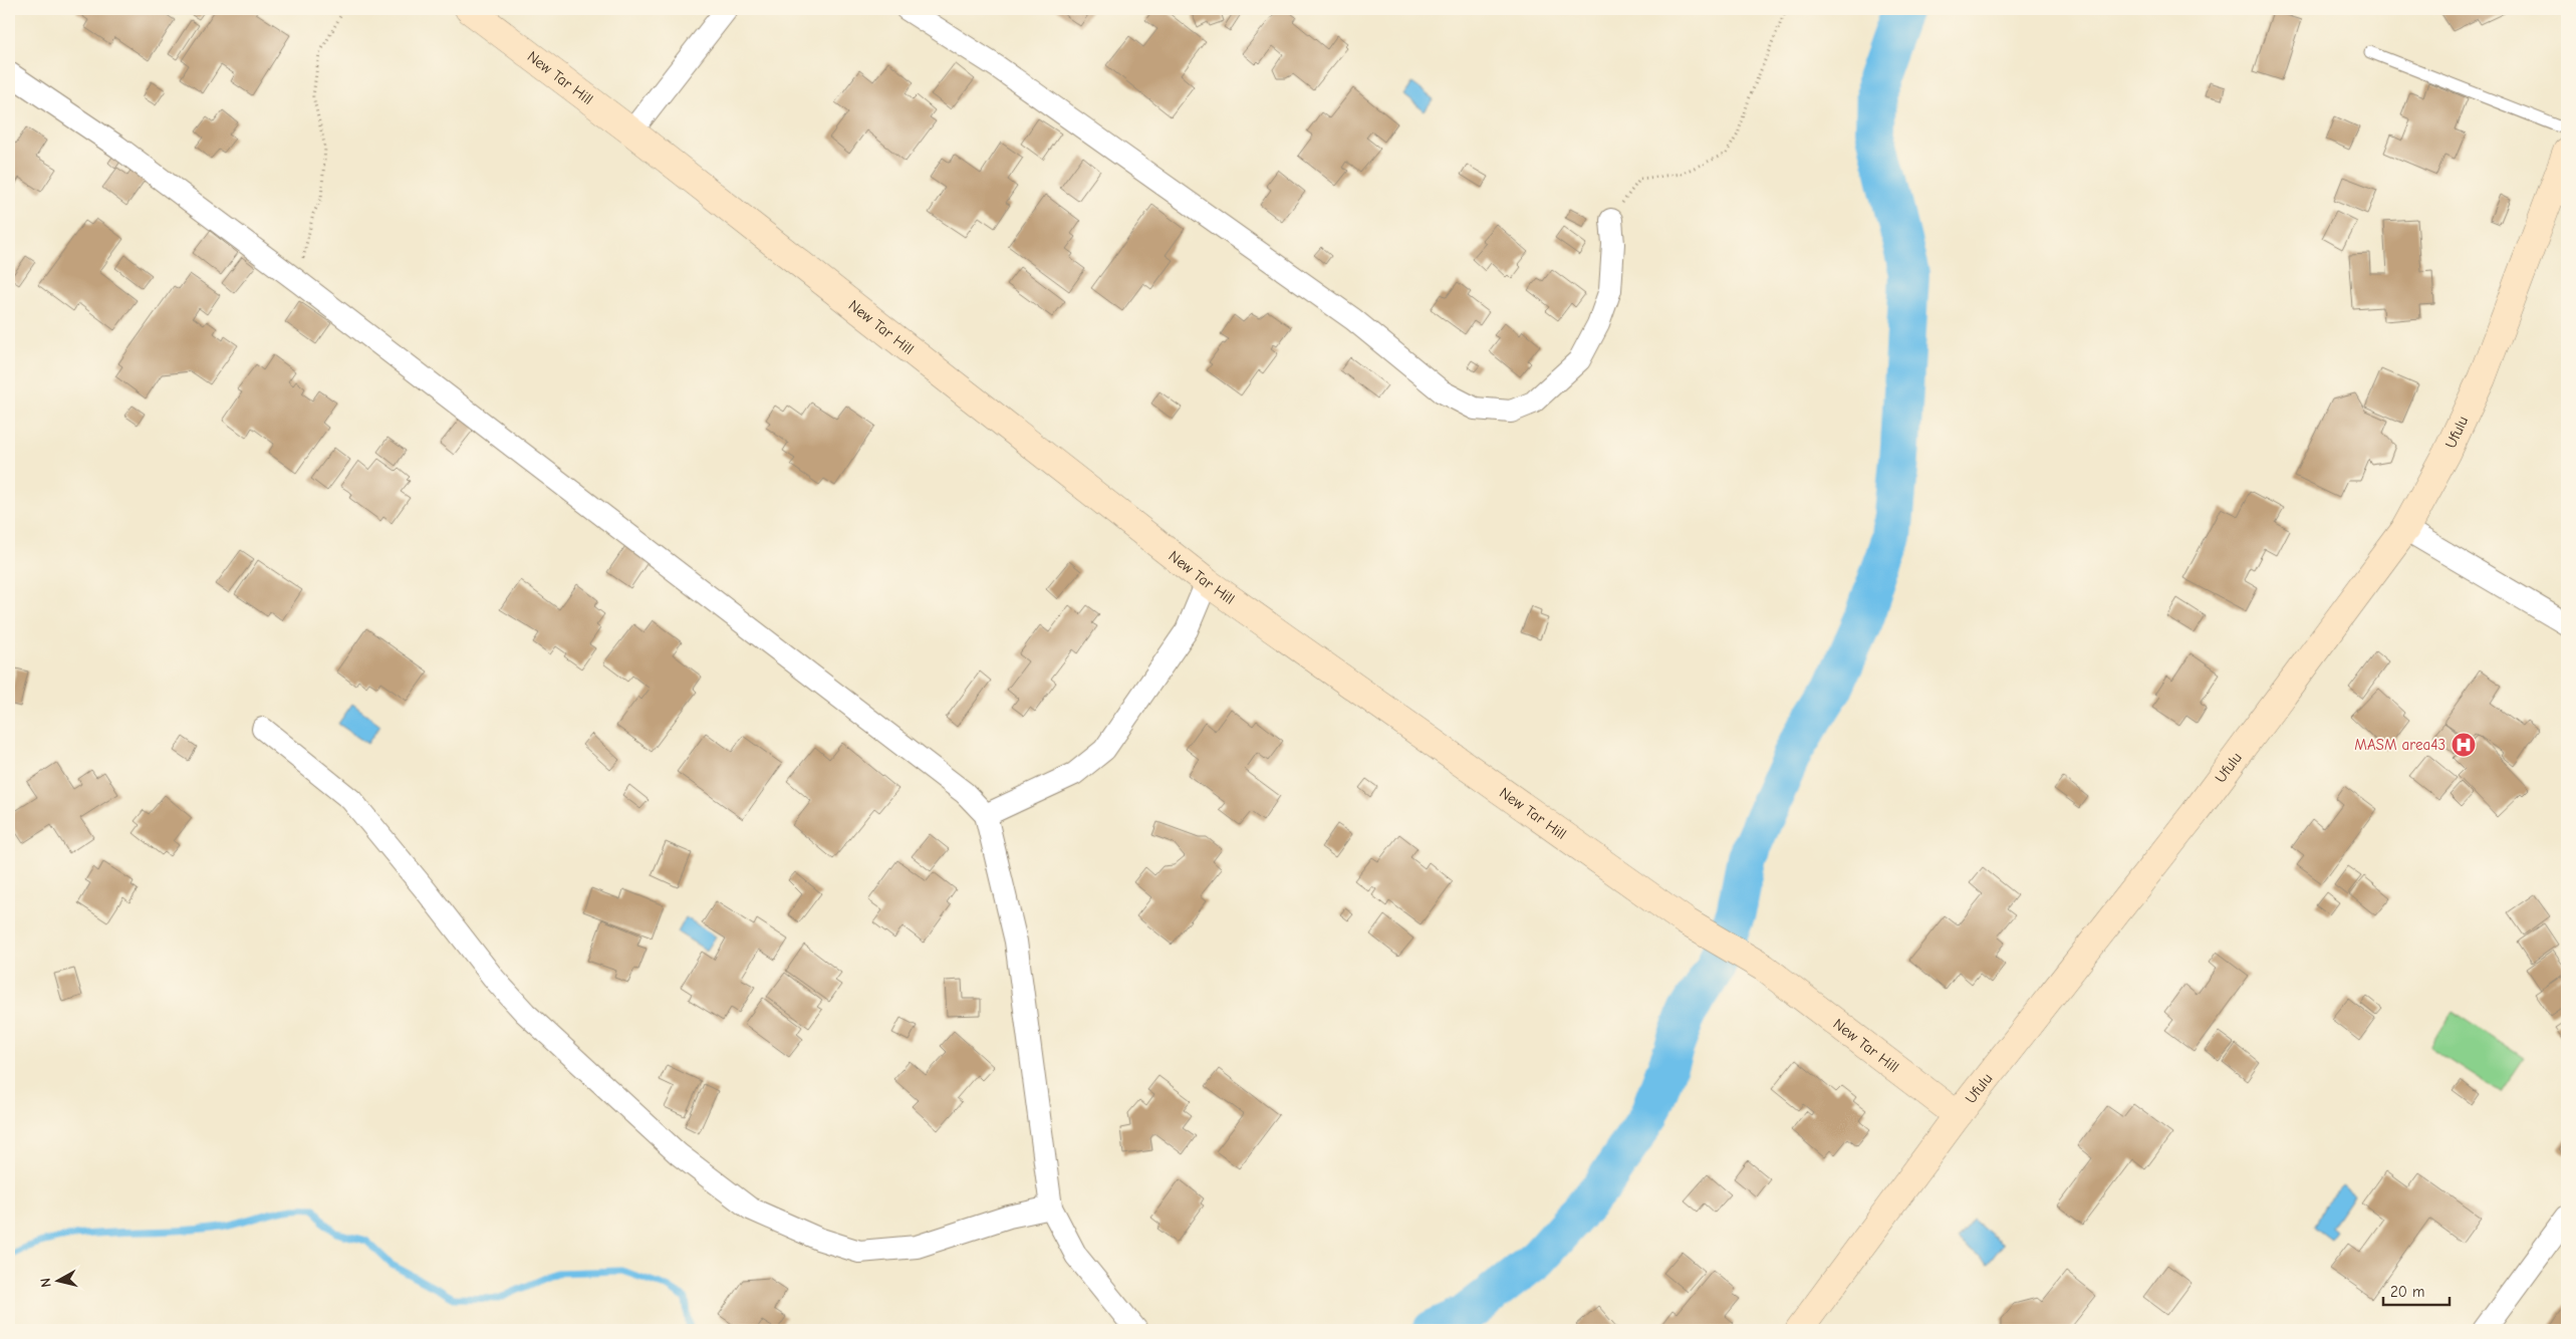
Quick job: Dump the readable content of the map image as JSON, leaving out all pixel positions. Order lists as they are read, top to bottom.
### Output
{
  "streets": {
    "street": ["New Tar Hill", "Ufulu"]
  },
  "crossings": [
    ["New Tar Hill", "Ufulu"]
  ],
  "places": {
    "hospital": ["MASM area43"]
  },
  "scale_bar": "20 m",
  "north": "left"
}
